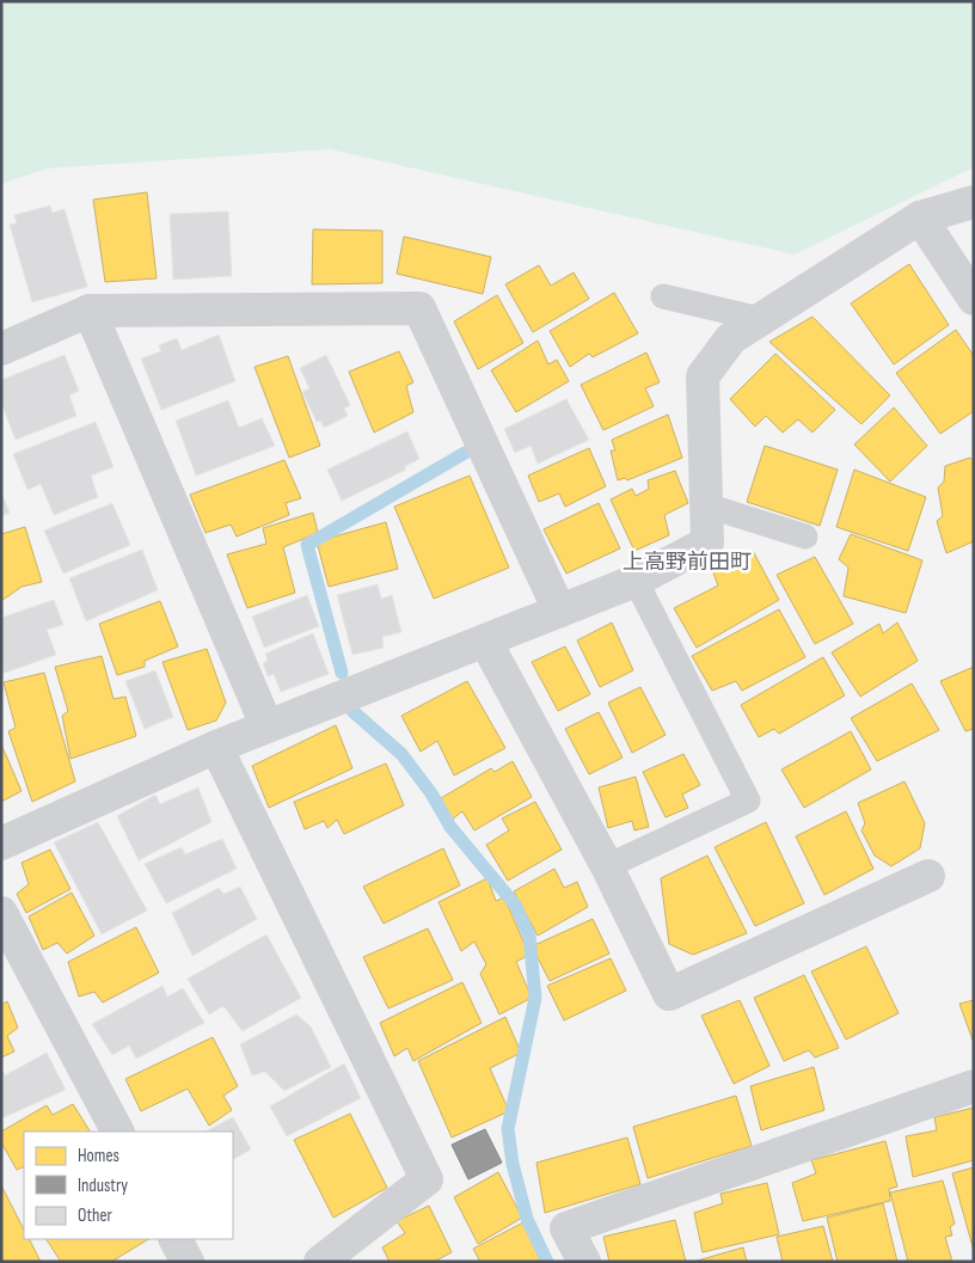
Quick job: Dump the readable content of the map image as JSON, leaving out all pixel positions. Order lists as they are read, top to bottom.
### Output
{
  "districts": ["上高野前田町"],
  "legend": ["Homes", "Industry", "Other"]
}
